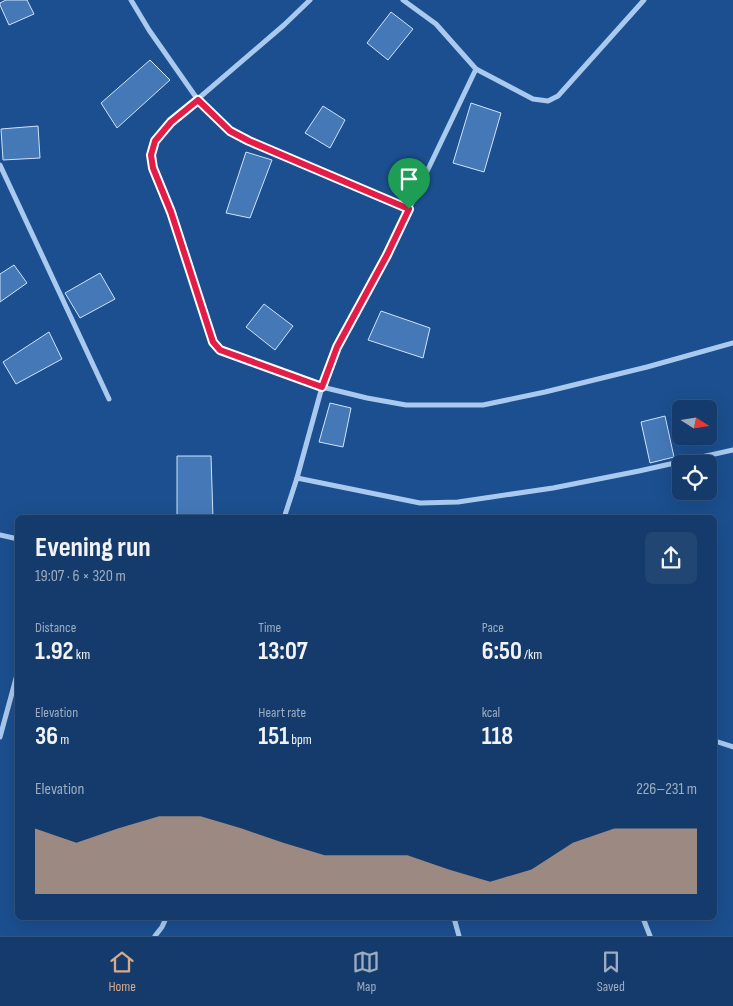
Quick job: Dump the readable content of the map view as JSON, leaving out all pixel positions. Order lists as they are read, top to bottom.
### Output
{
  "north": "right",
  "page": {
    "heading": ["Evening run", "19:07 · 6 × 320 m"],
    "stats": [
      ["Distance", "1.92 km"],
      ["Time", "13:07"],
      ["Pace", "6:50 /km"],
      ["Elevation", "36 m"],
      ["Heart rate", "151 bpm"],
      ["kcal", "118"]
    ],
    "chart": ["Elevation", "226–231 m"],
    "tabs": ["Home", "Map", "Saved"]
  }
}
